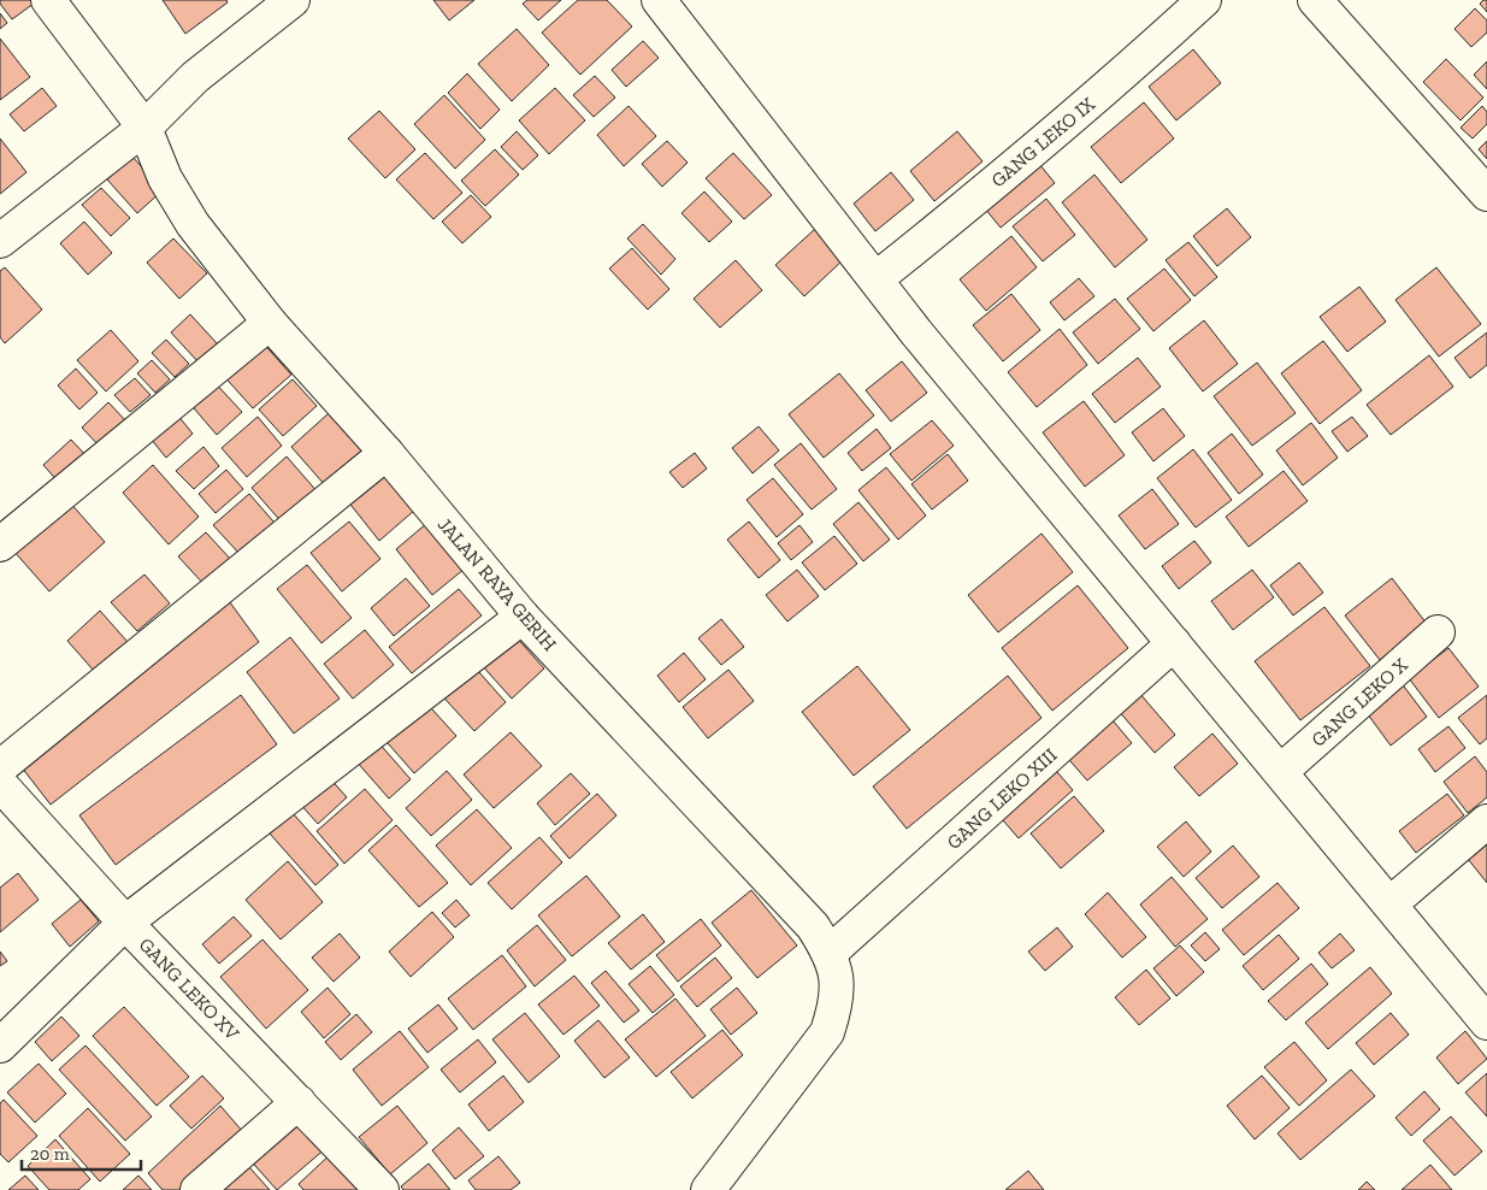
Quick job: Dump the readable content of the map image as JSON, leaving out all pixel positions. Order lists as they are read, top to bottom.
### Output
{
  "streets": {
    "street": [
      "GANG LEKO IX",
      "JALAN RAYA GERIH",
      "GANG LEKO X",
      "GANG LEKO XIII",
      "GANG LEKO XV"
    ]
  },
  "crossings": [
    ["JALAN RAYA GERIH", "GANG LEKO XIII"]
  ],
  "scale_bar": "20 m"
}
